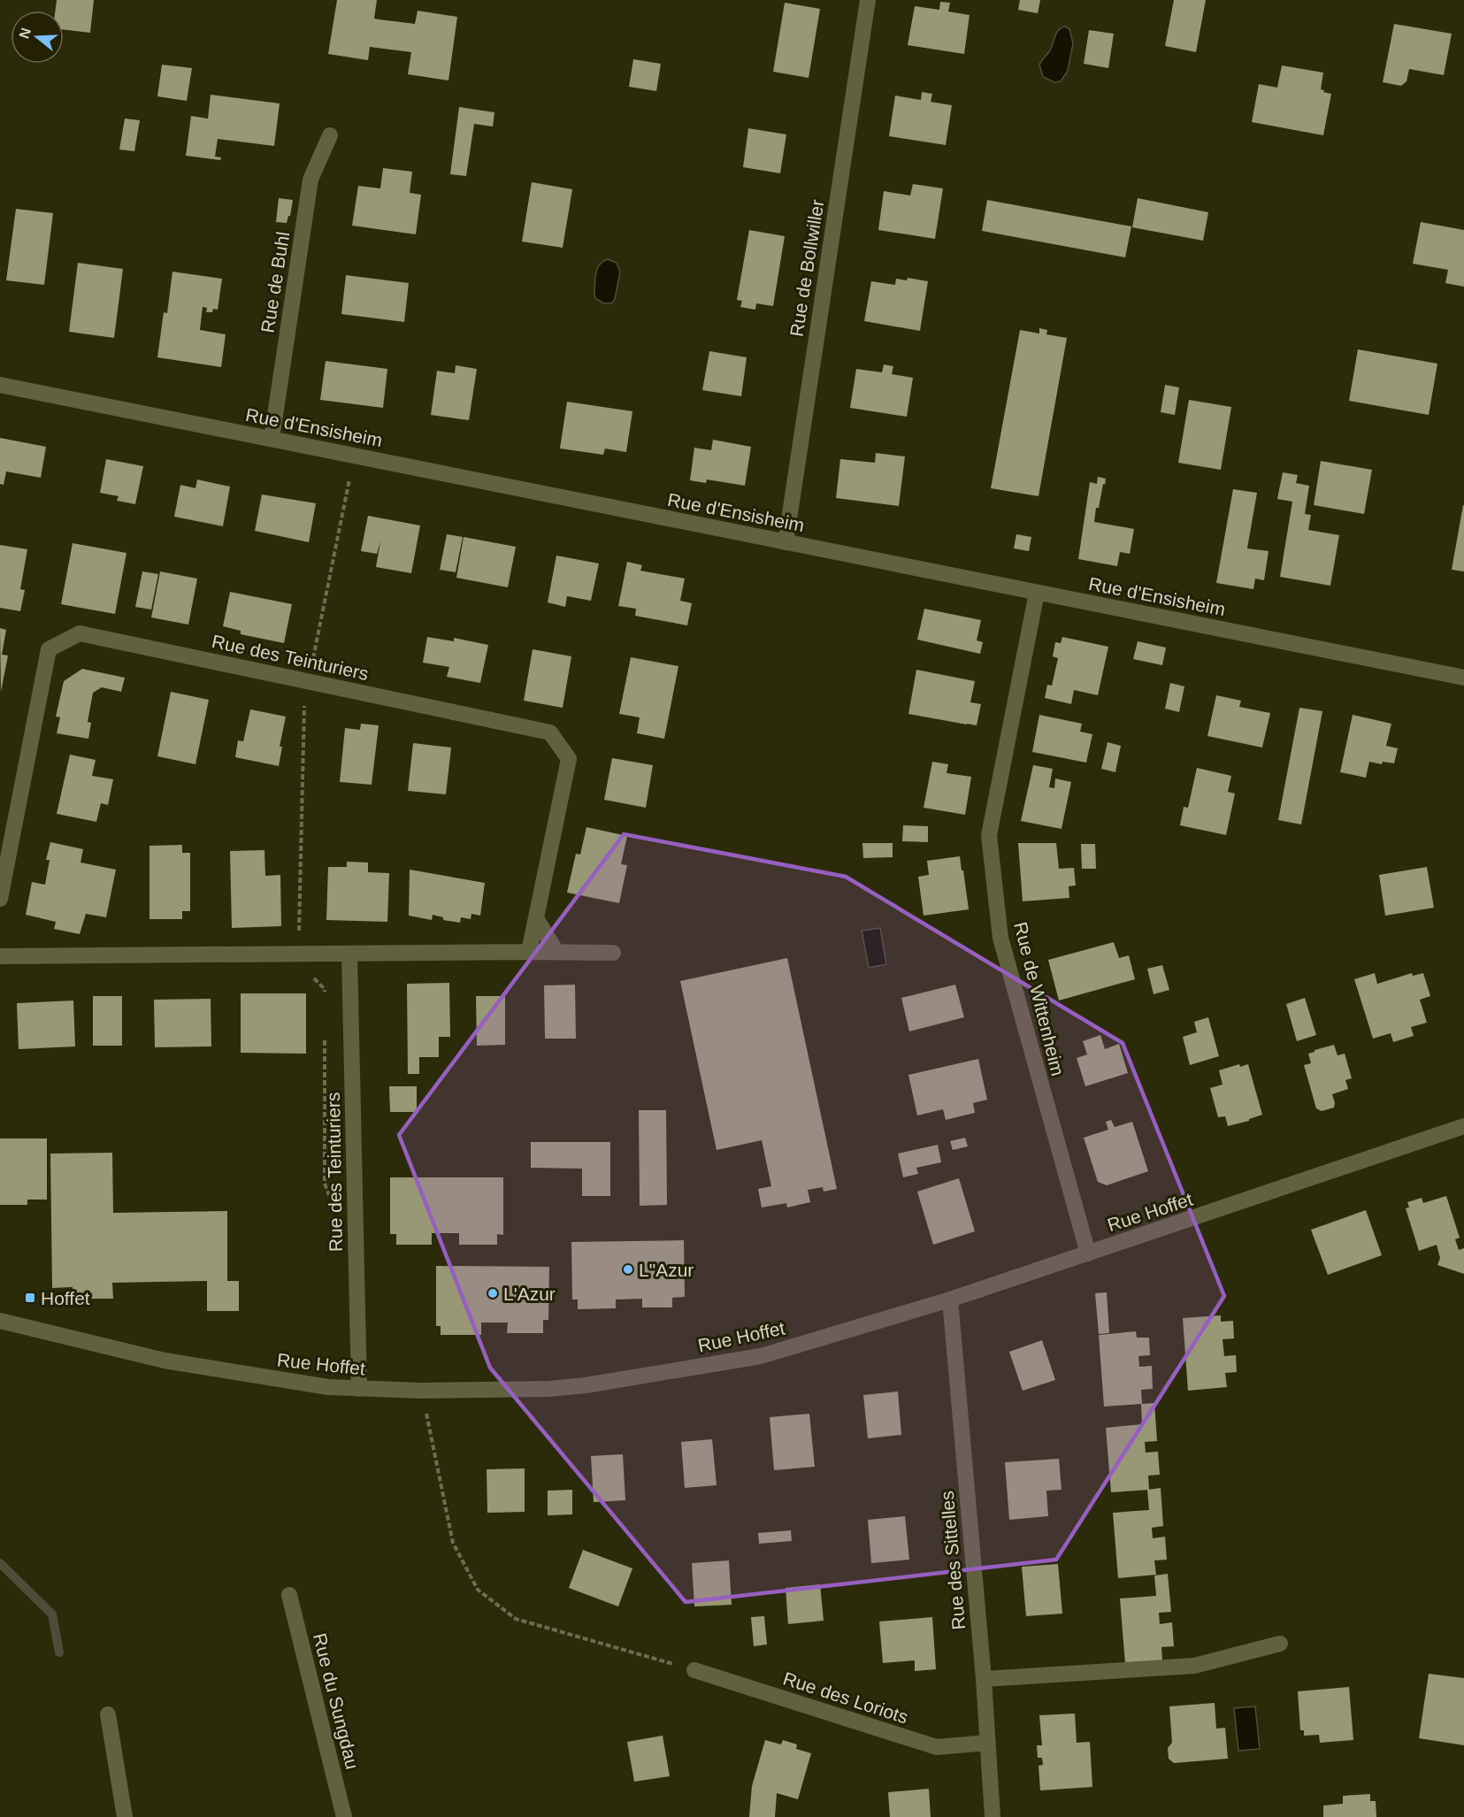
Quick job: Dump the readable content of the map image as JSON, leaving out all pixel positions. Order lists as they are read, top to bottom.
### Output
{
  "streets": {
    "street": [
      "Rue de Bollwiller",
      "Rue de Buhl",
      "Rue d'Ensisheim",
      "Rue des Teinturiers",
      "Rue de Wittenheim",
      "Rue Hoffet",
      "Rue des Sittelles",
      "Rue des Loriots",
      "Rue du Sungdau"
    ]
  },
  "crossings": [
    ["Rue de Bollwiller", "Rue d'Ensisheim"],
    ["Rue de Buhl", "Rue d'Ensisheim"],
    ["Rue d'Ensisheim", "Rue de Wittenheim"],
    ["Rue des Teinturiers", "Rue Hoffet"],
    ["Rue de Wittenheim", "Rue Hoffet"],
    ["Rue Hoffet", "Rue des Sittelles"],
    ["Rue des Sittelles", "Rue des Loriots"]
  ],
  "places": {
    "other": ["L\"Azur", "L'Azur"],
    "transit": ["Hoffet"]
  },
  "north": "left"
}
